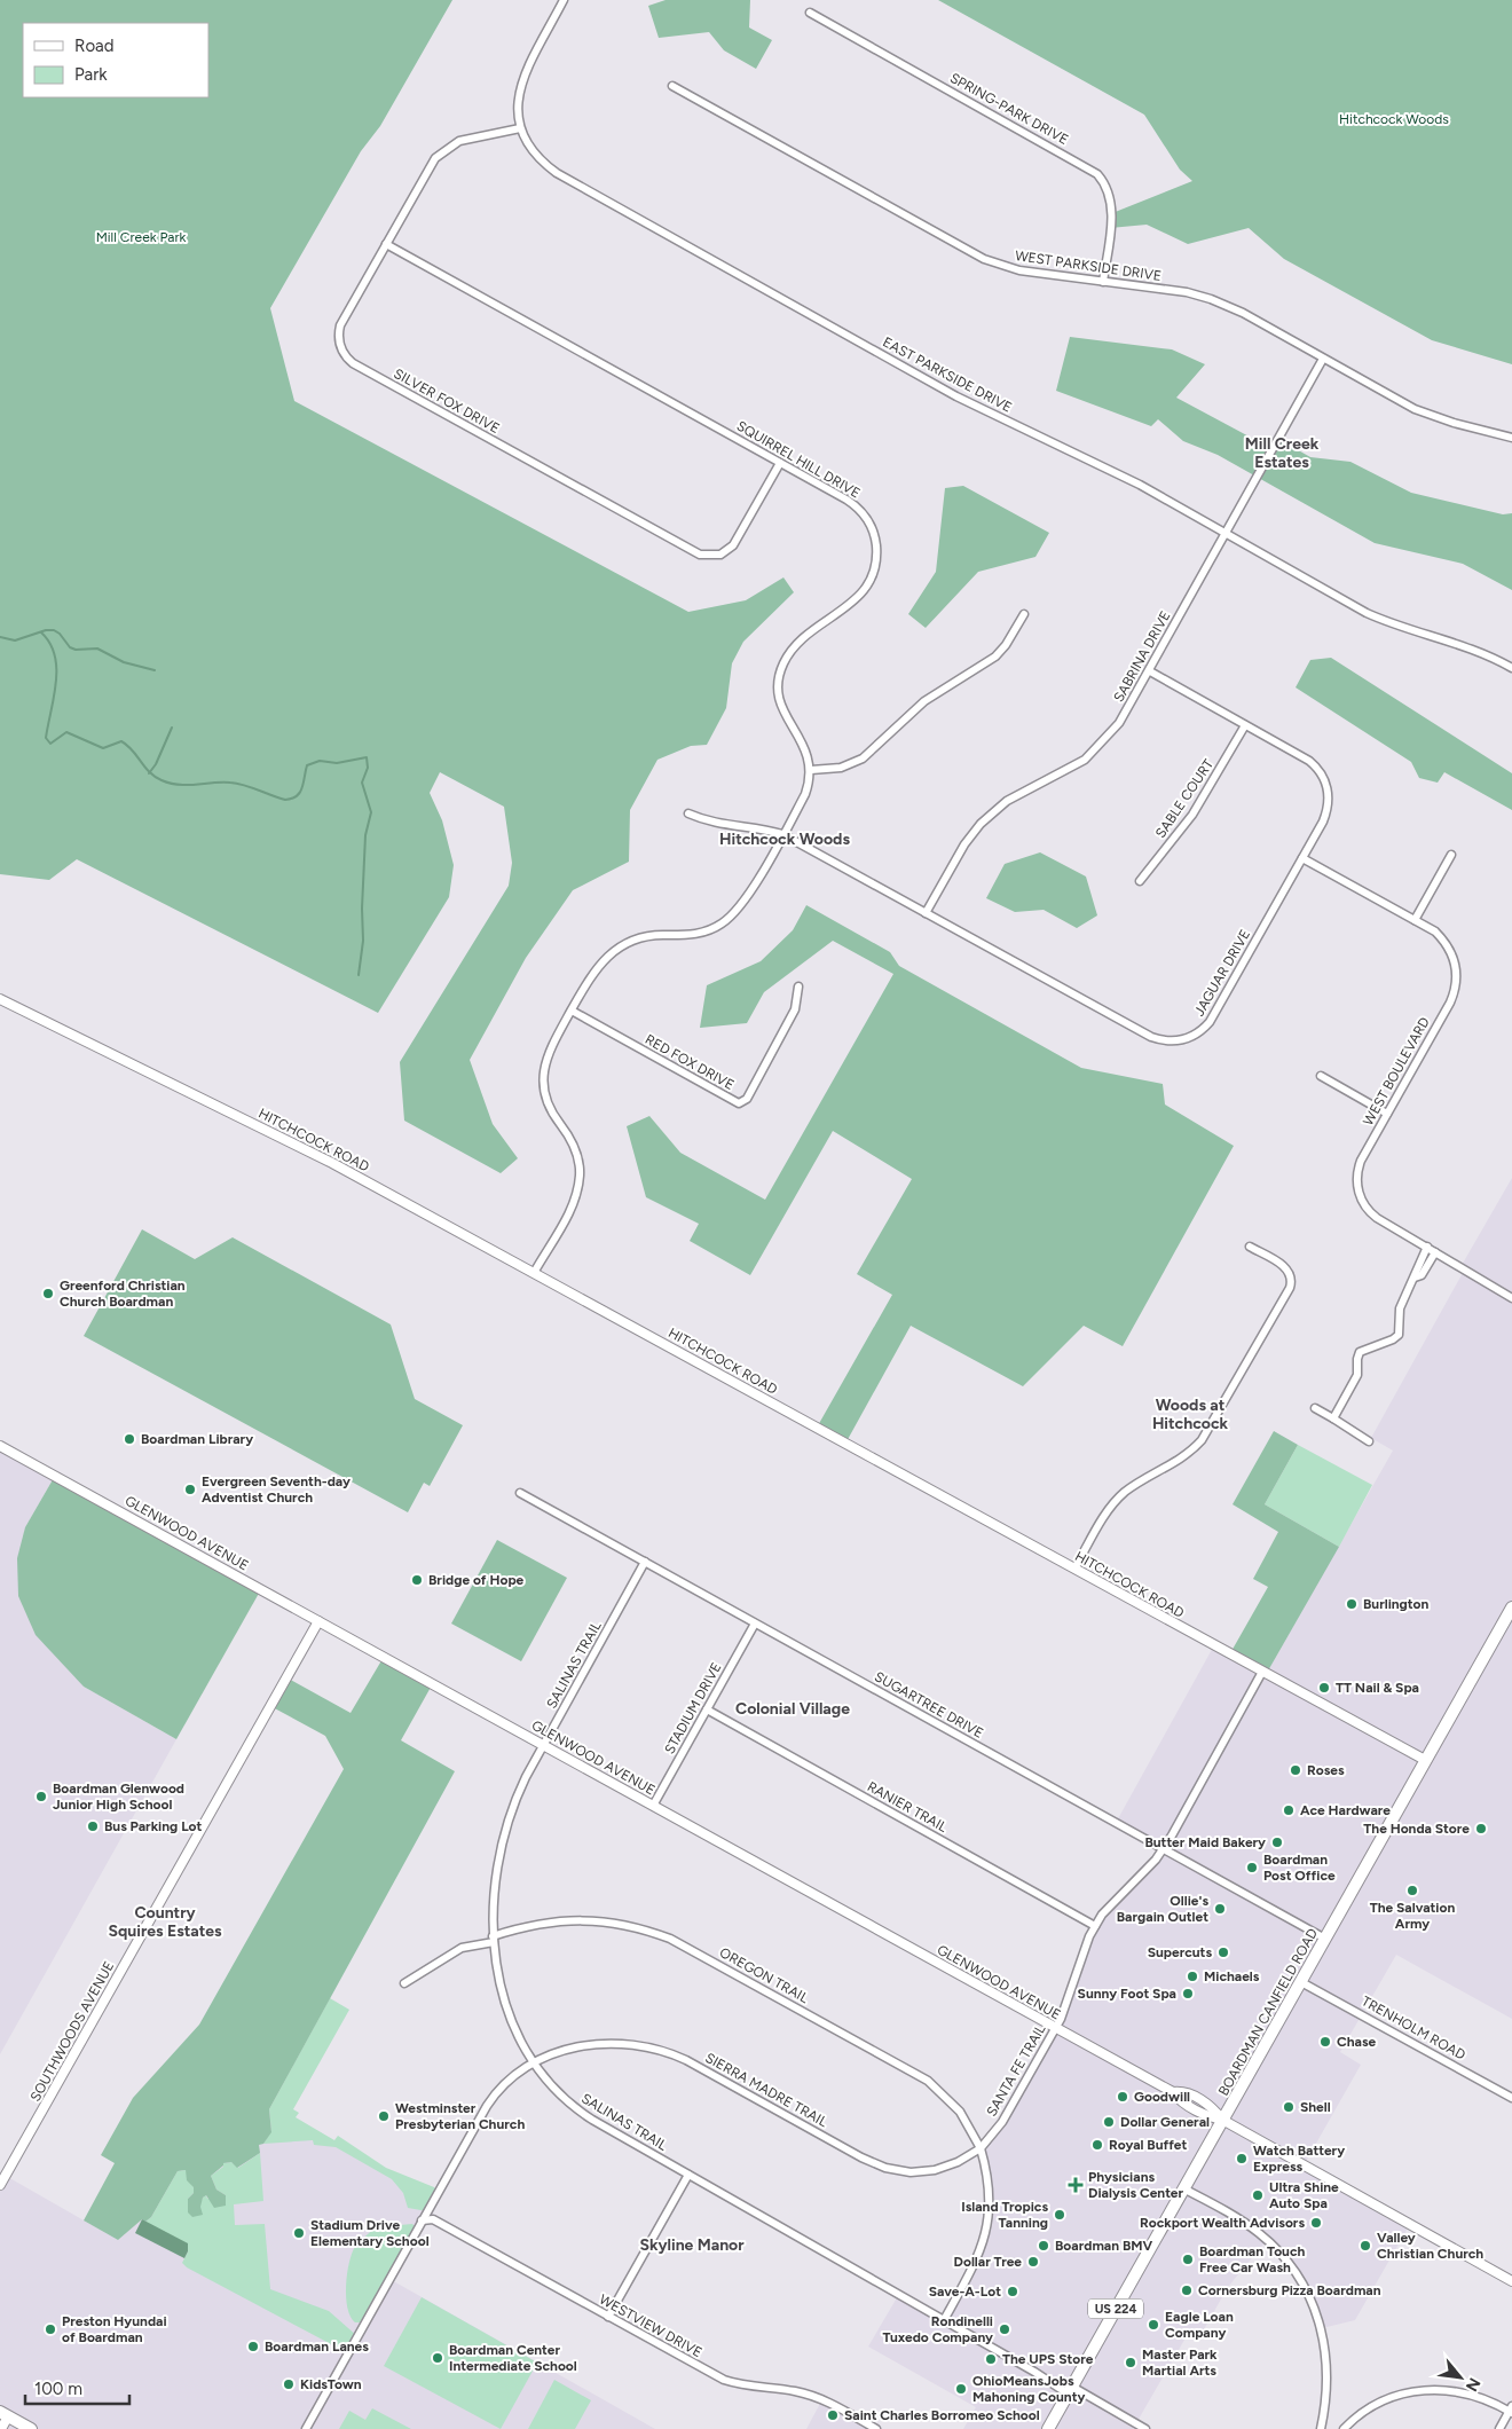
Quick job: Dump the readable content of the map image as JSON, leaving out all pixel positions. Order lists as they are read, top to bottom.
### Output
{
  "streets": {
    "main road": ["BOARDMAN CANFIELD ROAD", "US 224"],
    "street": [
      "SPRING-PARK DRIVE",
      "WEST PARKSIDE DRIVE",
      "EAST PARKSIDE DRIVE",
      "SILVER FOX DRIVE",
      "SQUIRREL HILL DRIVE",
      "SABRINA DRIVE",
      "SABLE COURT",
      "JAGUAR DRIVE",
      "RED FOX DRIVE",
      "WEST BOULEVARD",
      "HITCHCOCK ROAD",
      "GLENWOOD AVENUE",
      "SALINAS TRAIL",
      "SUGARTREE DRIVE",
      "STADIUM DRIVE",
      "RANIER TRAIL",
      "OREGON TRAIL",
      "TRENHOLM ROAD",
      "SOUTHWOODS AVENUE",
      "SANTA FE TRAIL",
      "SIERRA MADRE TRAIL",
      "WESTVIEW DRIVE"
    ]
  },
  "crossings": [
    ["SPRING-PARK DRIVE", "WEST PARKSIDE DRIVE"],
    ["WEST PARKSIDE DRIVE", "SABRINA DRIVE"],
    ["EAST PARKSIDE DRIVE", "SILVER FOX DRIVE"],
    ["EAST PARKSIDE DRIVE", "SABRINA DRIVE"],
    ["SILVER FOX DRIVE", "SQUIRREL HILL DRIVE"],
    ["SABRINA DRIVE", "JAGUAR DRIVE"],
    ["SABLE COURT", "JAGUAR DRIVE"],
    ["JAGUAR DRIVE", "WEST BOULEVARD"],
    ["HITCHCOCK ROAD", "BOARDMAN CANFIELD ROAD"],
    ["HITCHCOCK ROAD", "SANTA FE TRAIL"],
    ["GLENWOOD AVENUE", "SALINAS TRAIL"],
    ["GLENWOOD AVENUE", "STADIUM DRIVE"],
    ["GLENWOOD AVENUE", "BOARDMAN CANFIELD ROAD"],
    ["GLENWOOD AVENUE", "SOUTHWOODS AVENUE"],
    ["GLENWOOD AVENUE", "SANTA FE TRAIL"],
    ["SALINAS TRAIL", "SUGARTREE DRIVE"],
    ["SALINAS TRAIL", "OREGON TRAIL"],
    ["SALINAS TRAIL", "BOARDMAN CANFIELD ROAD"],
    ["SALINAS TRAIL", "SIERRA MADRE TRAIL"],
    ["SUGARTREE DRIVE", "STADIUM DRIVE"],
    ["SUGARTREE DRIVE", "BOARDMAN CANFIELD ROAD"],
    ["SUGARTREE DRIVE", "SANTA FE TRAIL"],
    ["STADIUM DRIVE", "RANIER TRAIL"],
    ["RANIER TRAIL", "SANTA FE TRAIL"],
    ["OREGON TRAIL", "SANTA FE TRAIL"],
    ["OREGON TRAIL", "SIERRA MADRE TRAIL"],
    ["BOARDMAN CANFIELD ROAD", "TRENHOLM ROAD"],
    ["SANTA FE TRAIL", "SIERRA MADRE TRAIL"]
  ],
  "districts": [
    "Mill Creek Estates",
    "Hitchcock Woods",
    "Woods at Hitchcock",
    "Colonial Village",
    "Country Squires Estates",
    "Skyline Manor"
  ],
  "parks": ["Hitchcock Woods", "Mill Creek Park"],
  "places": {
    "other": [
      "Greenford Christian Church Boardman",
      "Boardman Library",
      "Evergreen Seventh-day Adventist Church",
      "Bridge of Hope",
      "Burlington",
      "TT Nail & Spa",
      "Roses",
      "Boardman Glenwood Junior High School",
      "Ace Hardware",
      "Bus Parking Lot",
      "The Honda Store",
      "Butter Maid Bakery",
      "Boardman Post Office",
      "The Salvation Army",
      "Ollie's Bargain Outlet",
      "Supercuts",
      "Michaels",
      "Sunny Foot Spa",
      "Chase",
      "Goodwill",
      "Shell",
      "Westminster Presbyterian Church",
      "Dollar General",
      "Royal Buffet",
      "Watch Battery Express",
      "Ultra Shine Auto Spa",
      "Island Tropics Tanning",
      "Rockport Wealth Advisors",
      "Stadium Drive Elementary School",
      "Boardman BMV",
      "Valley Christian Church",
      "Boardman Touch Free Car Wash",
      "Dollar Tree",
      "Cornersburg Pizza Boardman",
      "Save-A-Lot",
      "Eagle Loan Company",
      "Preston Hyundai of Boardman",
      "Rondinelli Tuxedo Company",
      "Boardman Lanes",
      "Boardman Center Intermediate School",
      "The UPS Store",
      "Master Park Martial Arts",
      "KidsTown",
      "OhioMeansJobs Mahoning County",
      "Saint Charles Borromeo School"
    ],
    "health": ["Physicians Dialysis Center"]
  },
  "legend": ["Road", "Park"],
  "scale_bar": "100 m",
  "north": "bottom right"
}
